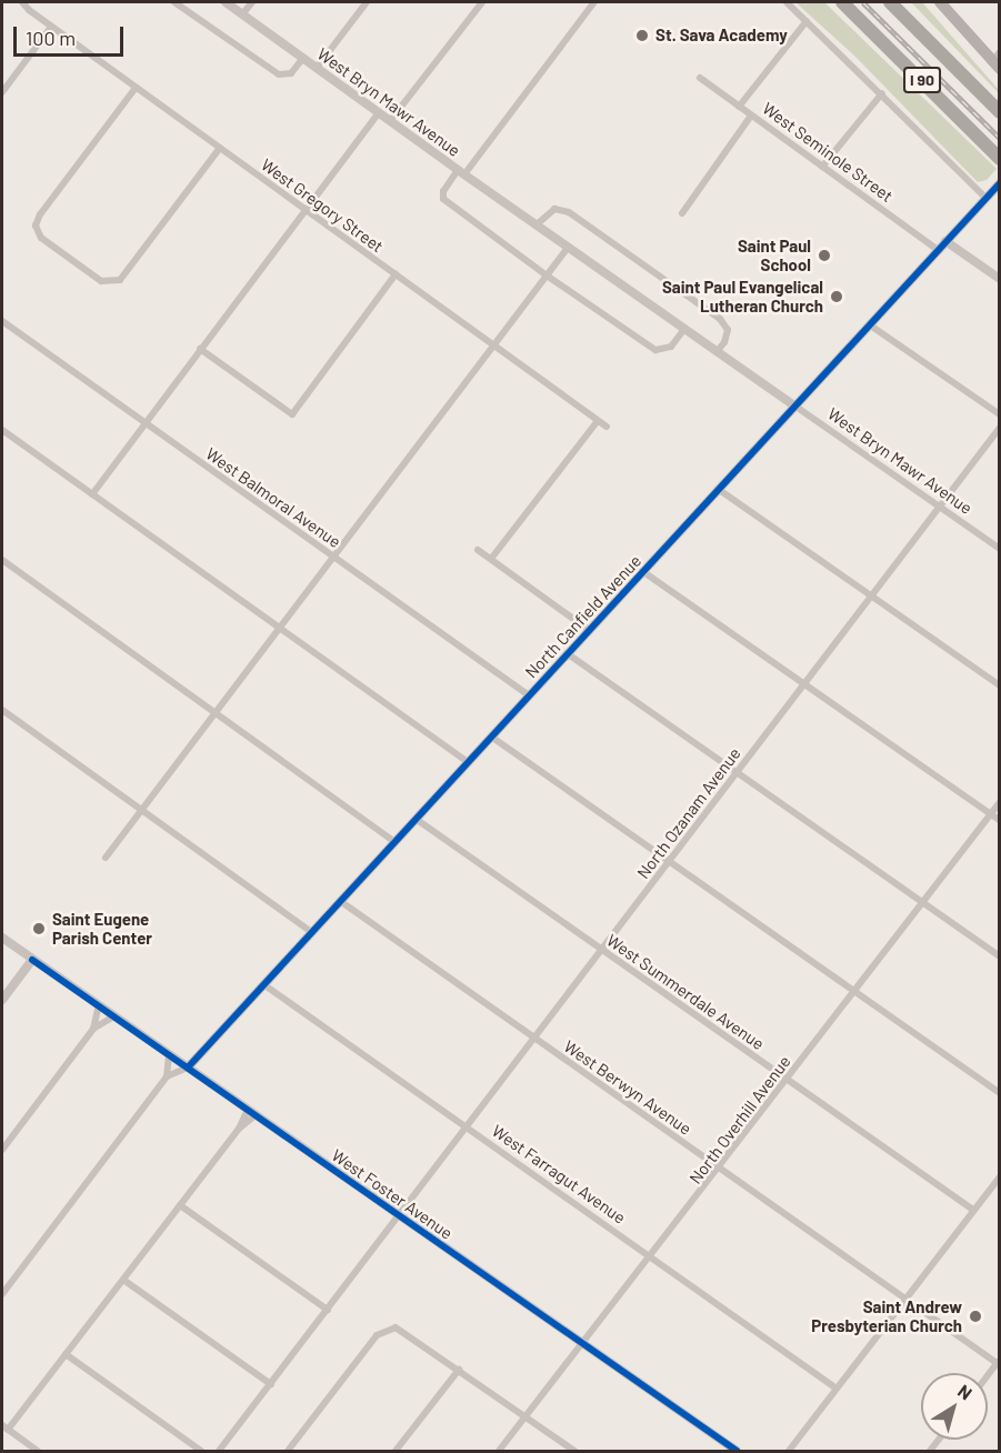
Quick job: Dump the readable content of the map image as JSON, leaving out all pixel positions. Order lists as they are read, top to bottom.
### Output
{
  "streets": {
    "highway": ["I 90"],
    "street": [
      "West Bryn Mawr Avenue",
      "West Seminole Street",
      "West Gregory Street",
      "West Balmoral Avenue",
      "North Canfield Avenue",
      "North Ozanam Avenue",
      "West Summerdale Avenue",
      "West Berwyn Avenue",
      "North Overhill Avenue",
      "West Farragut Avenue",
      "West Foster Avenue"
    ]
  },
  "crossings": [
    ["West Bryn Mawr Avenue", "North Canfield Avenue"],
    ["West Bryn Mawr Avenue", "North Ozanam Avenue"],
    ["West Seminole Street", "North Canfield Avenue"],
    ["West Balmoral Avenue", "North Canfield Avenue"],
    ["North Canfield Avenue", "West Summerdale Avenue"],
    ["North Canfield Avenue", "West Berwyn Avenue"],
    ["North Canfield Avenue", "West Farragut Avenue"],
    ["North Canfield Avenue", "West Foster Avenue"],
    ["North Ozanam Avenue", "West Summerdale Avenue"],
    ["North Ozanam Avenue", "West Berwyn Avenue"],
    ["North Ozanam Avenue", "West Farragut Avenue"],
    ["North Ozanam Avenue", "West Foster Avenue"],
    ["West Summerdale Avenue", "North Overhill Avenue"],
    ["West Berwyn Avenue", "North Overhill Avenue"],
    ["North Overhill Avenue", "West Farragut Avenue"],
    ["North Overhill Avenue", "West Foster Avenue"]
  ],
  "places": [
    "St. Sava Academy",
    "Saint Paul School",
    "Saint Paul Evangelical Lutheran Church",
    "Saint Eugene Parish Center",
    "Saint Andrew Presbyterian Church"
  ],
  "scale_bar": "100 m",
  "north": "top right"
}
